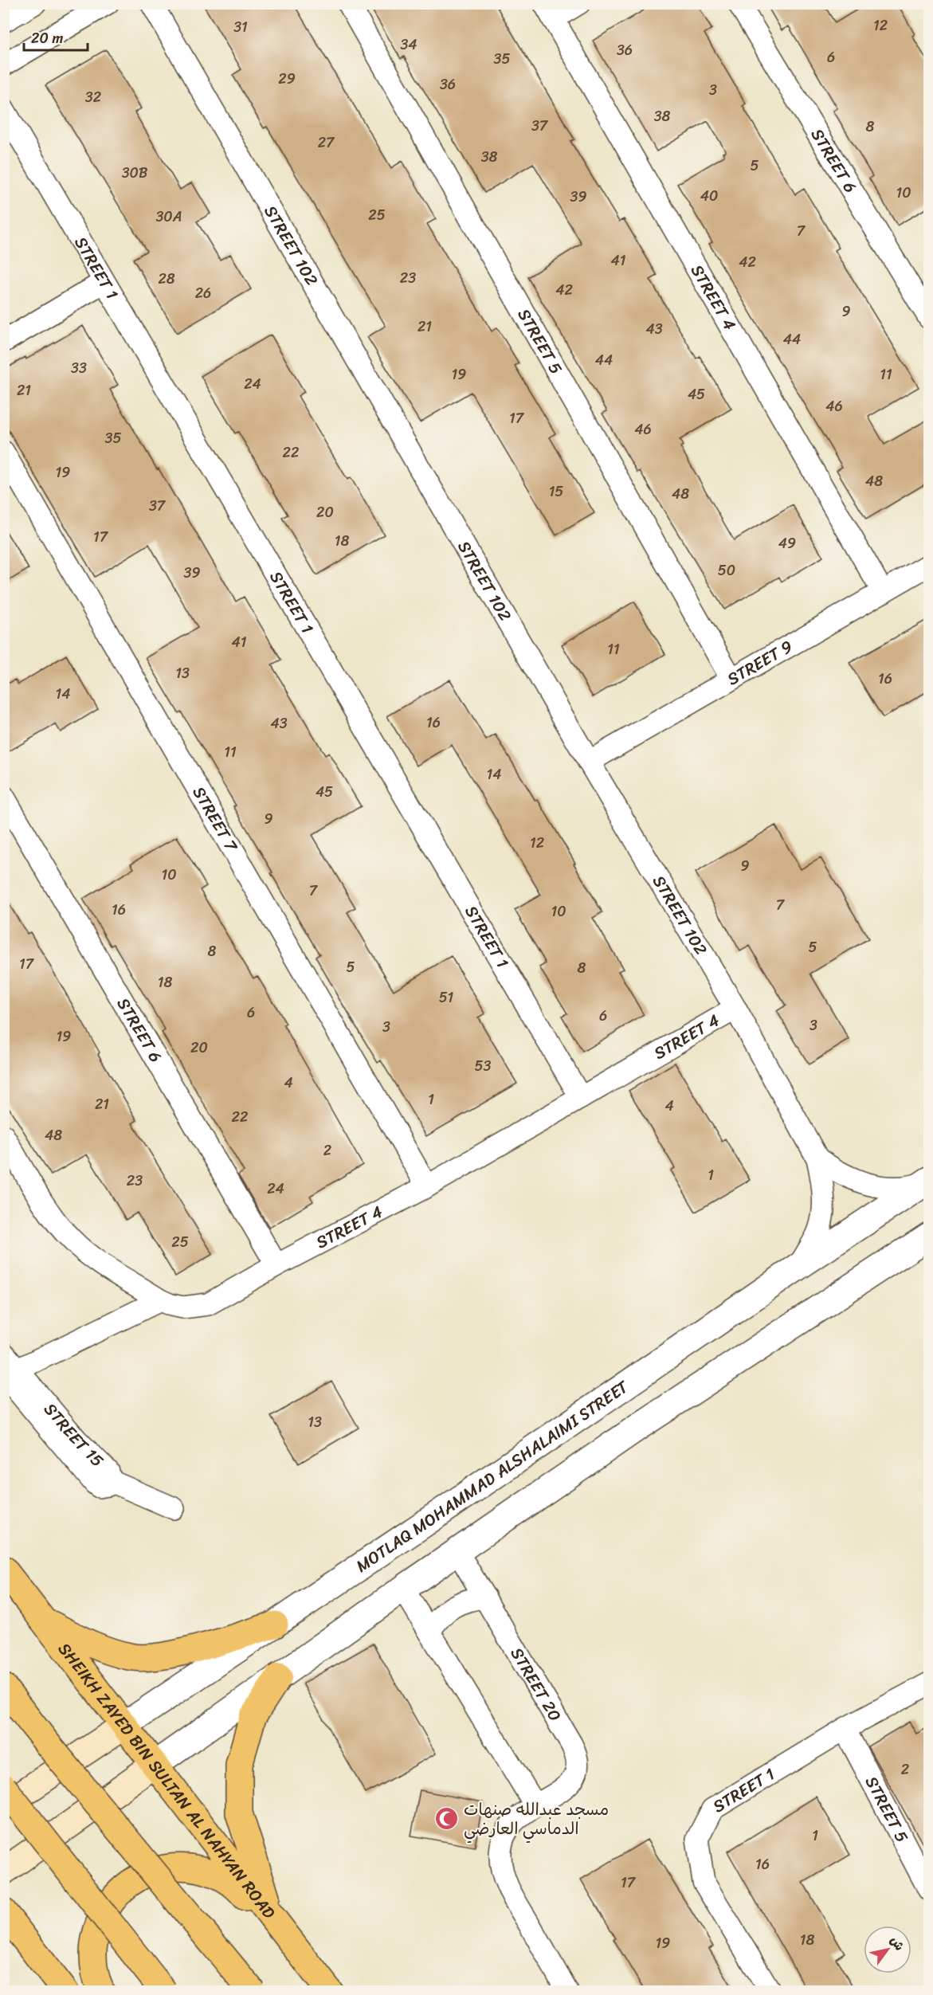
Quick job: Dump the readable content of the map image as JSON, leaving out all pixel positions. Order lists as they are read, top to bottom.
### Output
{
  "streets": {
    "main road": ["MOTLAQ MOHAMMAD ALSHALAIMI STREET", "SHEIKH ZAYED BIN SULTAN AL NAHYAN ROAD"],
    "street": [
      "STREET 6",
      "STREET 102",
      "STREET 1",
      "STREET 4",
      "STREET 5",
      "STREET 9",
      "STREET 7",
      "STREET 15",
      "STREET 20"
    ]
  },
  "crossings": [
    ["STREET 6", "STREET 4"],
    ["STREET 102", "STREET 4"],
    ["STREET 102", "STREET 9"],
    ["STREET 102", "MOTLAQ MOHAMMAD ALSHALAIMI STREET"],
    ["STREET 1", "STREET 4"],
    ["STREET 1", "STREET 5"],
    ["STREET 4", "STREET 9"],
    ["STREET 4", "STREET 7"],
    ["STREET 5", "STREET 9"],
    ["MOTLAQ MOHAMMAD ALSHALAIMI STREET", "SHEIKH ZAYED BIN SULTAN AL NAHYAN ROAD"]
  ],
  "places": {
    "mosque": ["مسجد عبدالله صنهات الدماسي العارضي"]
  },
  "house_numbers": [
    "12",
    "31",
    "34",
    "36",
    "6",
    "35",
    "29",
    "36",
    "3",
    "32",
    "38",
    "37",
    "8",
    "27",
    "38",
    "5",
    "30B",
    "10",
    "40",
    "39",
    "25",
    "30A",
    "7",
    "41",
    "42",
    "23",
    "28",
    "42",
    "26",
    "9",
    "21",
    "43",
    "44",
    "44",
    "33",
    "19",
    "11",
    "24",
    "21",
    "45",
    "46",
    "17",
    "46",
    "35",
    "22",
    "19",
    "48",
    "15",
    "48",
    "37",
    "20",
    "17",
    "18",
    "49",
    "50",
    "39",
    "41",
    "11",
    "13",
    "16",
    "14",
    "16",
    "43",
    "11",
    "14",
    "45",
    "9",
    "12",
    "9",
    "10",
    "7",
    "7",
    "16",
    "10",
    "5",
    "8",
    "17",
    "5",
    "8",
    "18",
    "51",
    "6",
    "6",
    "3",
    "3",
    "19",
    "20",
    "53",
    "4",
    "1",
    "21",
    "4",
    "22",
    "48",
    "2",
    "1",
    "23",
    "24",
    "25",
    "13",
    "2",
    "1",
    "16",
    "17",
    "18",
    "19"
  ],
  "scale_bar": "20 m",
  "north": "top right"
}
